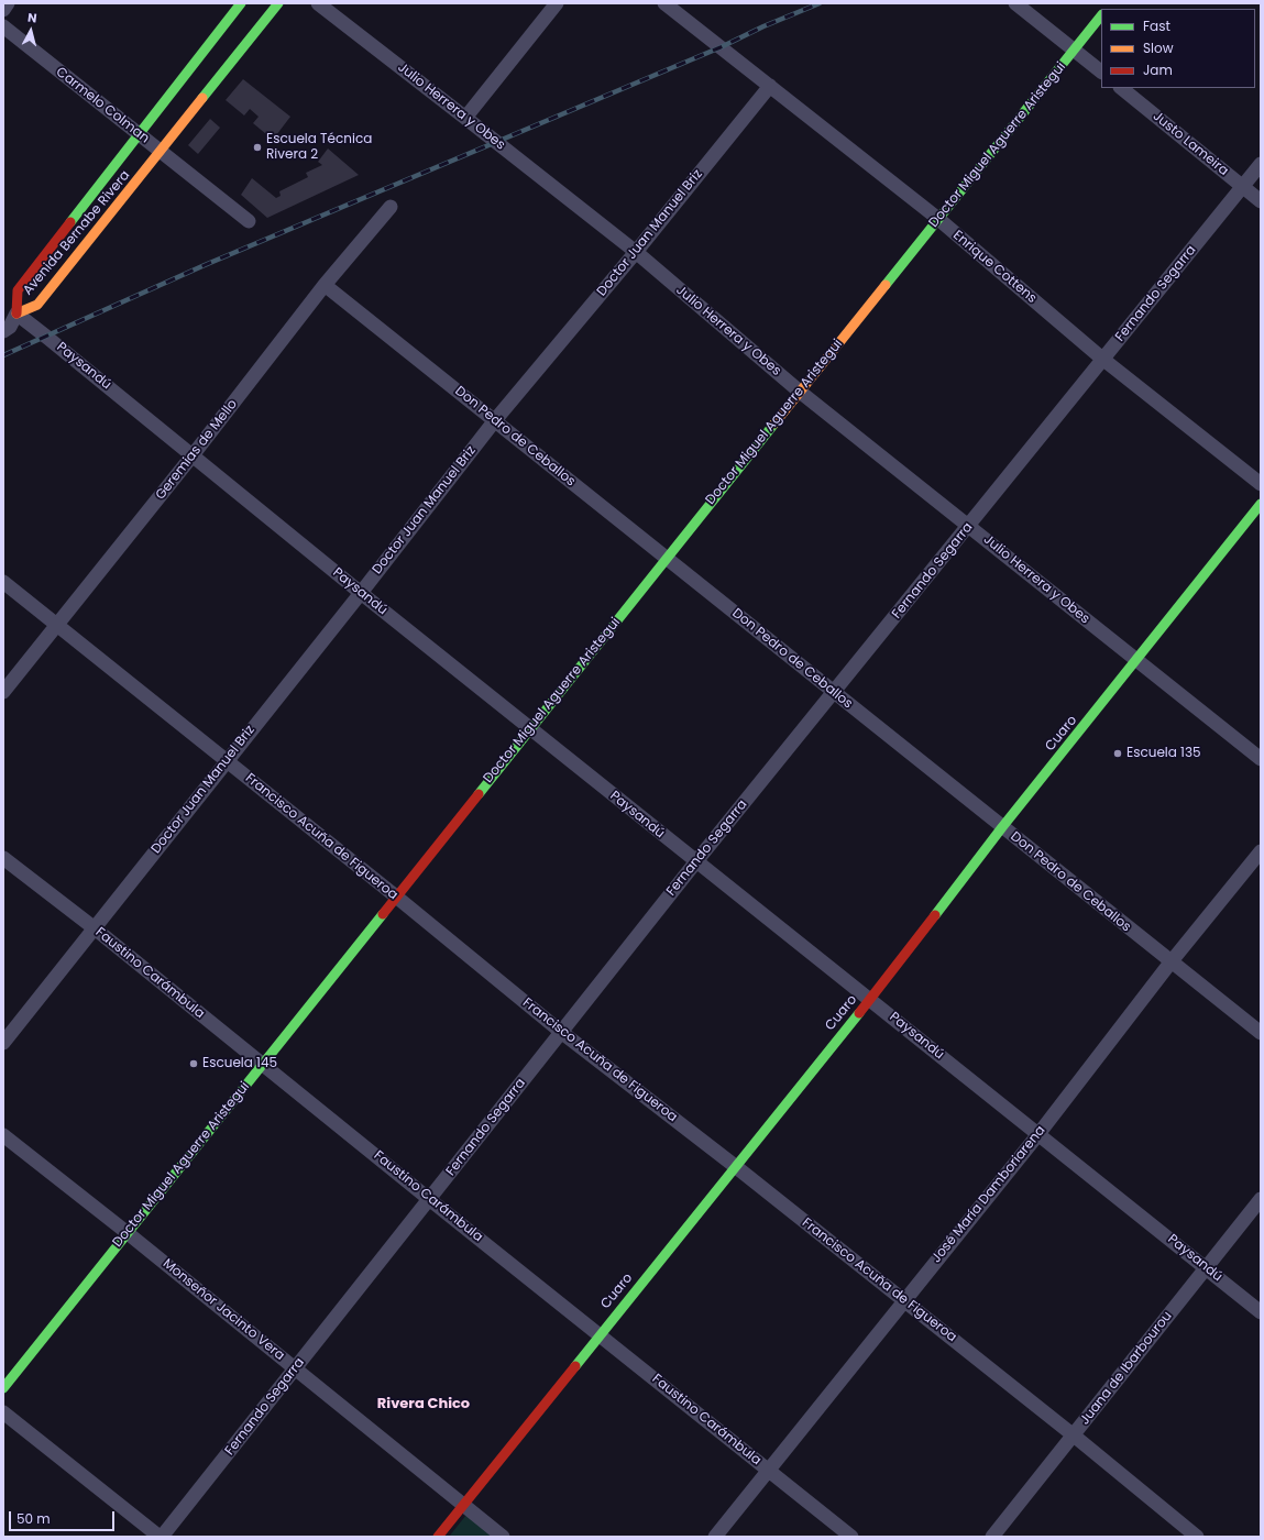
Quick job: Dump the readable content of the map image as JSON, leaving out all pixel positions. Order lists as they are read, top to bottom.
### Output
{
  "streets": {
    "street": [
      "Carmelo Colman",
      "Julio Herrera y Obes",
      "Justo Lameira",
      "Doctor Miguel Aguerre Aristegui",
      "Avenida Bernabe Rivera",
      "Doctor Juan Manuel Briz",
      "Enrique Cottens",
      "Fernando Segarra",
      "Paysandú",
      "Don Pedro de Ceballos",
      "Geremias de Mello",
      "Cuaro",
      "Francisco Acuña de Figueroa",
      "Faustino Carámbula",
      "José María Damboriarena",
      "Monseñor Jacinto Vera",
      "Juana de Ibarbourou"
    ]
  },
  "crossings": [
    ["Carmelo Colman", "Avenida Bernabe Rivera"],
    ["Julio Herrera y Obes", "Doctor Miguel Aguerre Aristegui"],
    ["Julio Herrera y Obes", "Doctor Juan Manuel Briz"],
    ["Julio Herrera y Obes", "Fernando Segarra"],
    ["Julio Herrera y Obes", "Cuaro"],
    ["Justo Lameira", "Fernando Segarra"],
    ["Doctor Miguel Aguerre Aristegui", "Enrique Cottens"],
    ["Doctor Miguel Aguerre Aristegui", "Paysandú"],
    ["Doctor Miguel Aguerre Aristegui", "Don Pedro de Ceballos"],
    ["Doctor Miguel Aguerre Aristegui", "Francisco Acuña de Figueroa"],
    ["Doctor Miguel Aguerre Aristegui", "Faustino Carámbula"],
    ["Doctor Miguel Aguerre Aristegui", "Monseñor Jacinto Vera"],
    ["Avenida Bernabe Rivera", "Paysandú"],
    ["Doctor Juan Manuel Briz", "Enrique Cottens"],
    ["Doctor Juan Manuel Briz", "Paysandú"],
    ["Doctor Juan Manuel Briz", "Don Pedro de Ceballos"],
    ["Doctor Juan Manuel Briz", "Francisco Acuña de Figueroa"],
    ["Doctor Juan Manuel Briz", "Faustino Carámbula"],
    ["Enrique Cottens", "Fernando Segarra"],
    ["Fernando Segarra", "Paysandú"],
    ["Fernando Segarra", "Don Pedro de Ceballos"],
    ["Fernando Segarra", "Francisco Acuña de Figueroa"],
    ["Fernando Segarra", "Faustino Carámbula"],
    ["Fernando Segarra", "Monseñor Jacinto Vera"],
    ["Paysandú", "Geremias de Mello"],
    ["Paysandú", "Cuaro"],
    ["Paysandú", "José María Damboriarena"],
    ["Paysandú", "Juana de Ibarbourou"],
    ["Don Pedro de Ceballos", "Geremias de Mello"],
    ["Don Pedro de Ceballos", "Cuaro"],
    ["Don Pedro de Ceballos", "José María Damboriarena"],
    ["Geremias de Mello", "Francisco Acuña de Figueroa"],
    ["Cuaro", "Francisco Acuña de Figueroa"],
    ["Cuaro", "Faustino Carámbula"],
    ["Cuaro", "Monseñor Jacinto Vera"],
    ["Francisco Acuña de Figueroa", "José María Damboriarena"],
    ["Francisco Acuña de Figueroa", "Juana de Ibarbourou"],
    ["Faustino Carámbula", "José María Damboriarena"]
  ],
  "districts": ["Rivera Chico"],
  "places": ["Escuela Técnica Rivera 2", "Escuela 135", "Escuela 145"],
  "legend": ["Fast", "Slow", "Jam"],
  "scale_bar": "50 m",
  "north": "top"
}
